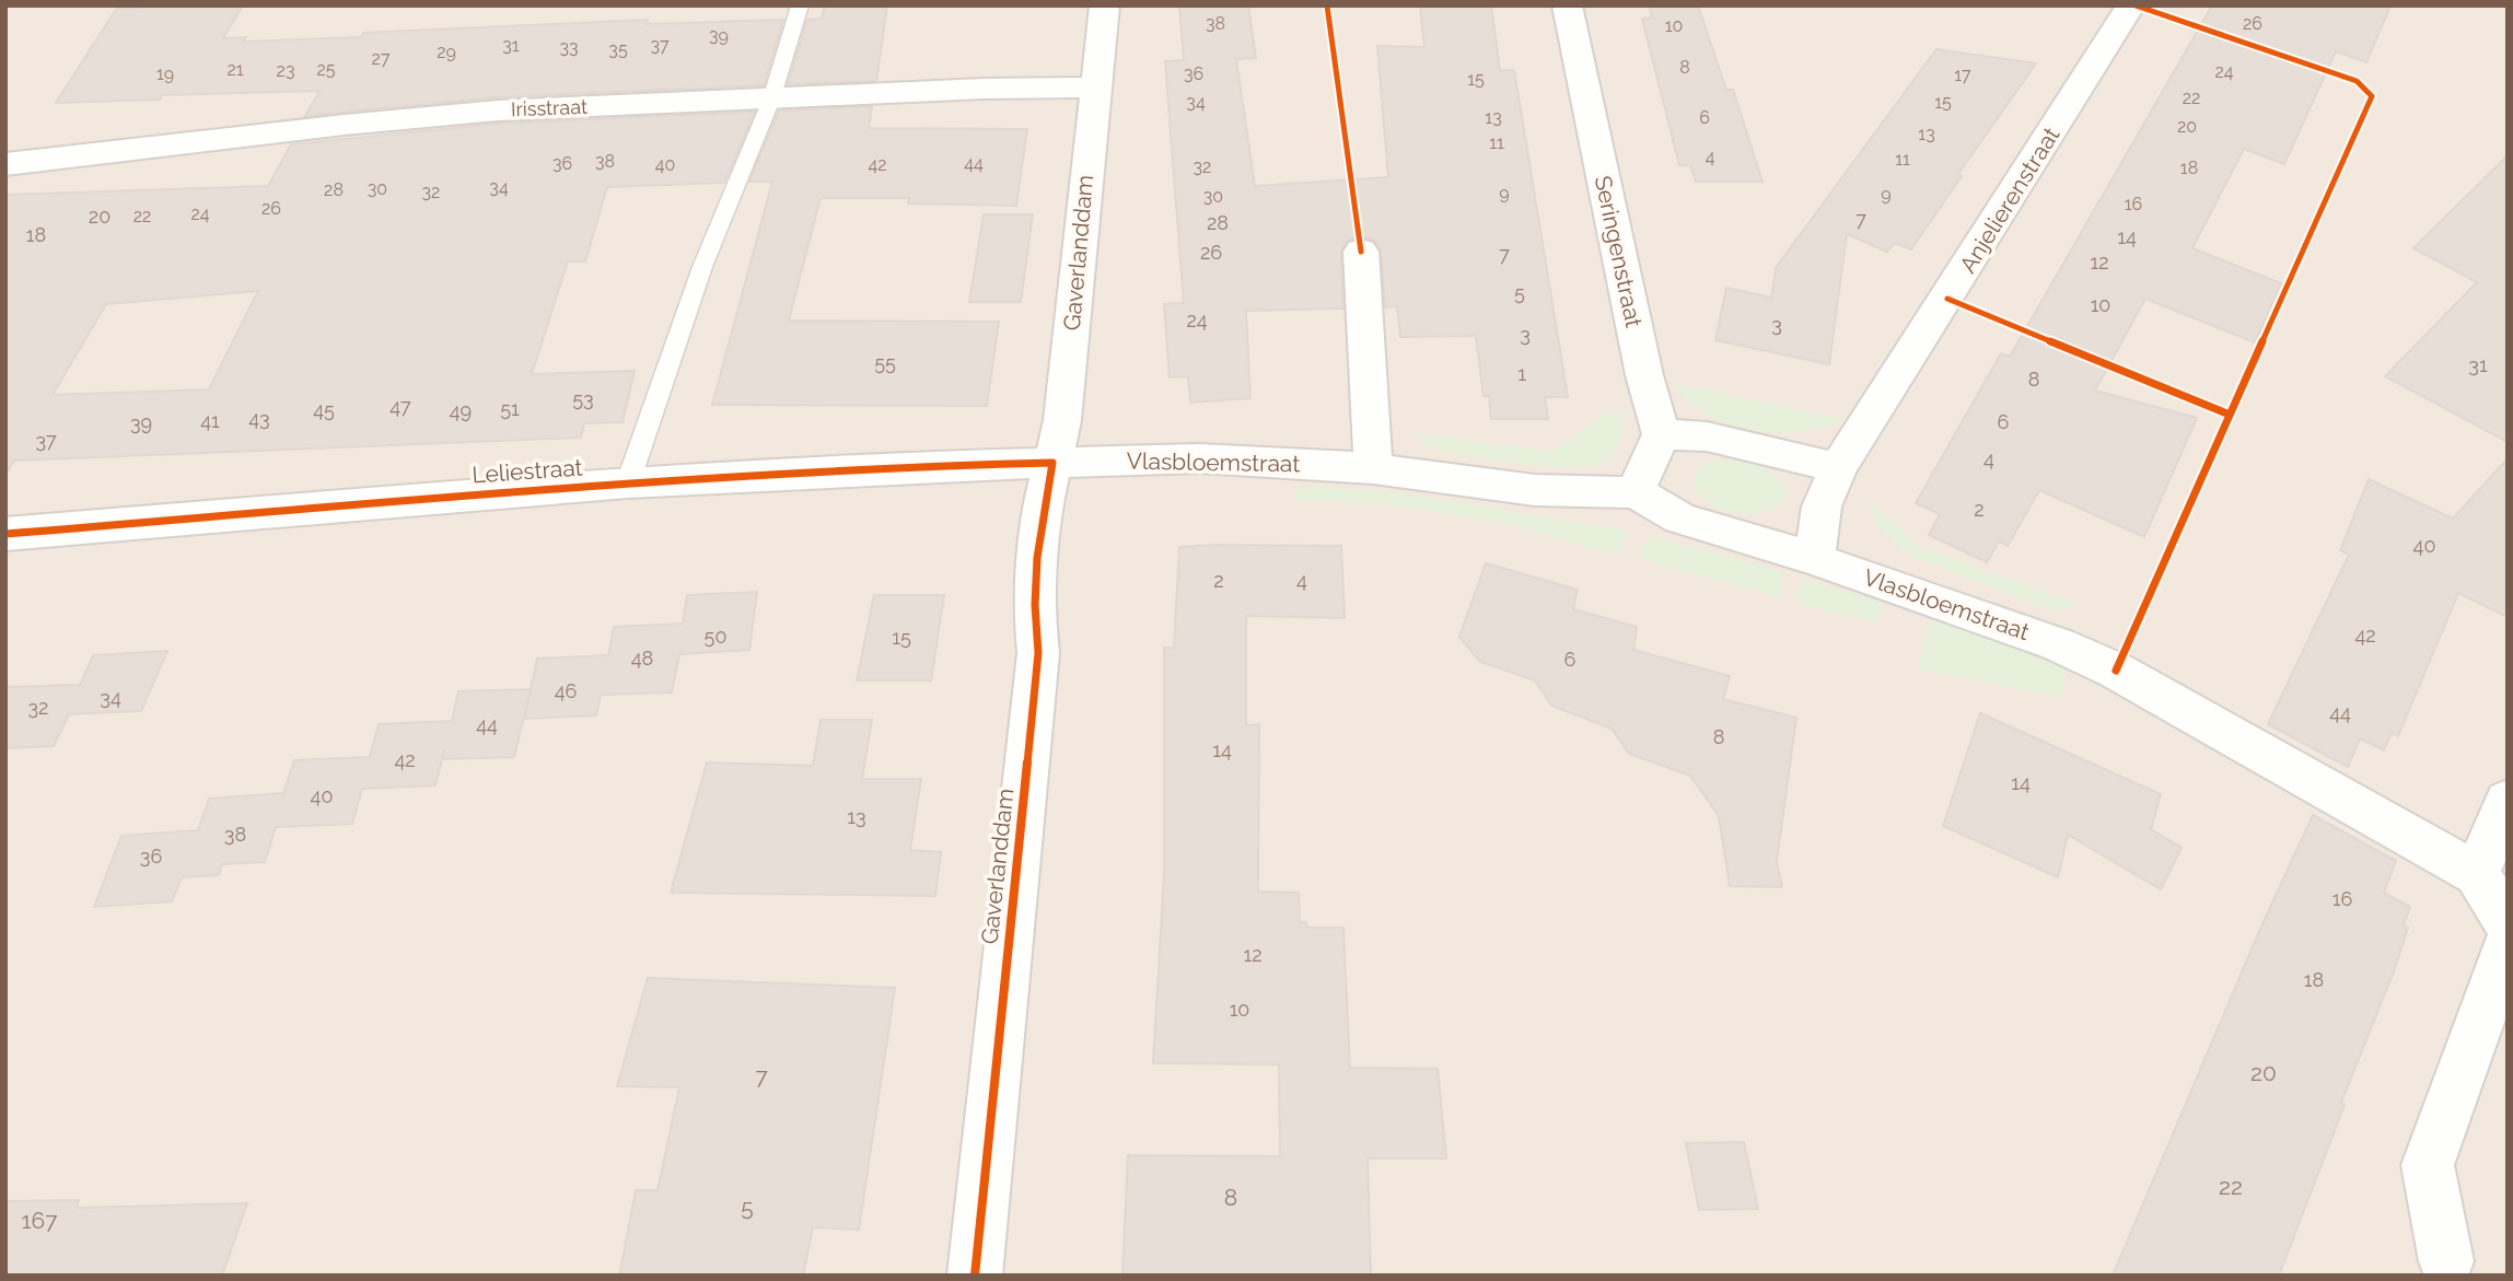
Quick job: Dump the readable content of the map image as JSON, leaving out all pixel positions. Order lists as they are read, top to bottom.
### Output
{
  "streets": {
    "street": [
      "Irisstraat",
      "Anjelierenstraat",
      "Seringenstraat",
      "Gaverlanddam",
      "Vlasbloemstraat",
      "Leliestraat"
    ]
  },
  "crossings": [
    ["Irisstraat", "Gaverlanddam"],
    ["Anjelierenstraat", "Vlasbloemstraat"],
    ["Gaverlanddam", "Vlasbloemstraat"],
    ["Gaverlanddam", "Leliestraat"],
    ["Vlasbloemstraat", "Leliestraat"]
  ],
  "house_numbers": [
    "38",
    "26",
    "10",
    "39",
    "31",
    "37",
    "33",
    "35",
    "29",
    "27",
    "8",
    "21",
    "25",
    "23",
    "24",
    "19",
    "36",
    "17",
    "15",
    "22",
    "34",
    "15",
    "13",
    "6",
    "20",
    "13",
    "11",
    "4",
    "11",
    "38",
    "36",
    "44",
    "40",
    "42",
    "32",
    "18",
    "34",
    "30",
    "28",
    "32",
    "9",
    "9",
    "30",
    "16",
    "26",
    "24",
    "22",
    "20",
    "7",
    "28",
    "18",
    "14",
    "26",
    "7",
    "12",
    "5",
    "10",
    "24",
    "3",
    "3",
    "55",
    "31",
    "1",
    "8",
    "53",
    "47",
    "51",
    "45",
    "49",
    "43",
    "41",
    "6",
    "39",
    "37",
    "4",
    "2",
    "40",
    "2",
    "4",
    "42",
    "50",
    "15",
    "48",
    "6",
    "46",
    "34",
    "32",
    "44",
    "44",
    "8",
    "14",
    "42",
    "14",
    "40",
    "13",
    "38",
    "36",
    "16",
    "12",
    "18",
    "10",
    "20",
    "7",
    "22",
    "8",
    "5",
    "167"
  ]
}
